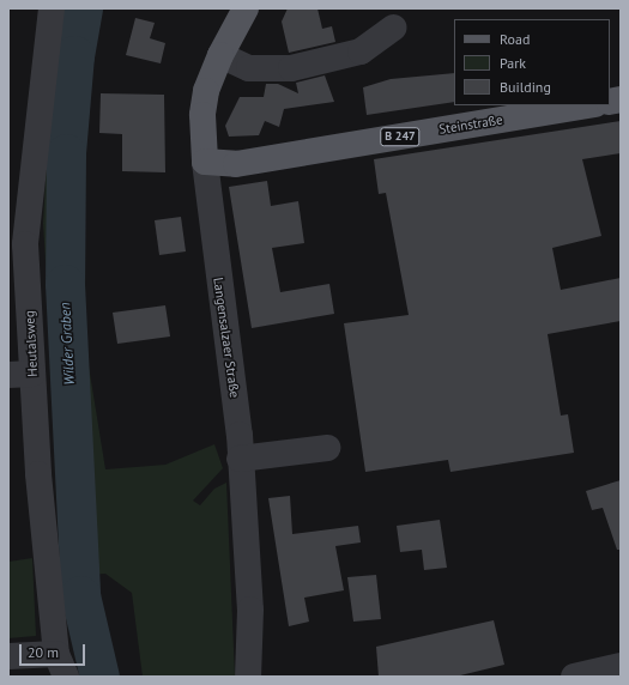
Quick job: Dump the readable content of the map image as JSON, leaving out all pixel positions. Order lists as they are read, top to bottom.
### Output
{
  "streets": {
    "main road": ["Steinstraße", "B 247", "Langensalzaer Straße"],
    "street": ["Heutalsweg"]
  },
  "crossings": [
    ["Steinstraße", "Langensalzaer Straße"]
  ],
  "water": ["Wilder Graben"],
  "legend": ["Road", "Park", "Building"],
  "scale_bar": "20 m"
}
